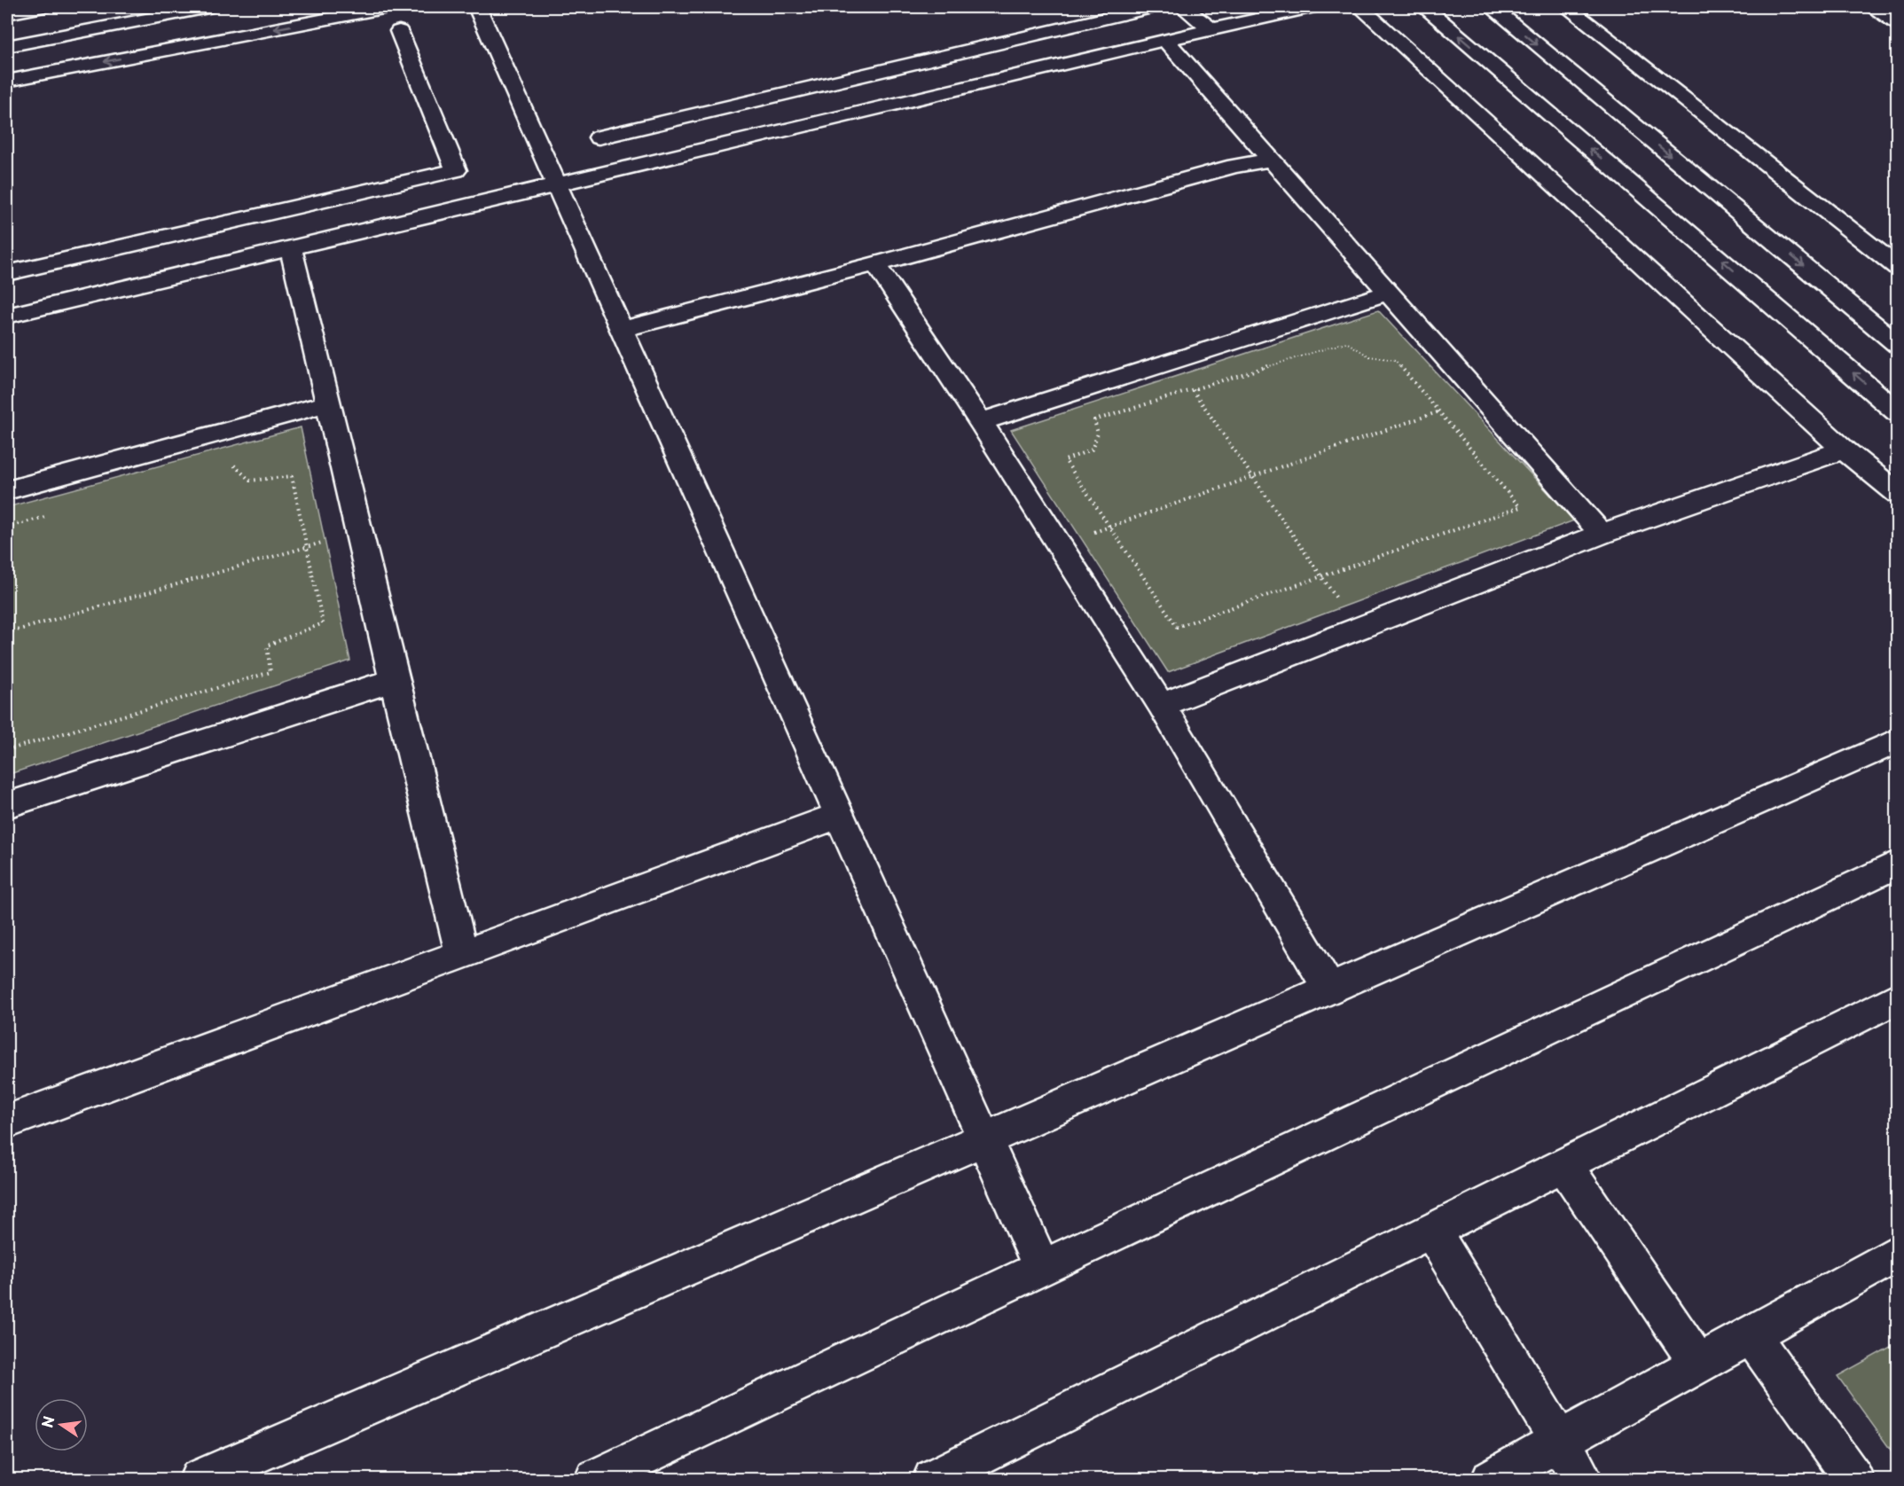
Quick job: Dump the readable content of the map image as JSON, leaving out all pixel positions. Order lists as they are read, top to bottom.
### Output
{
  "north": "left"
}
